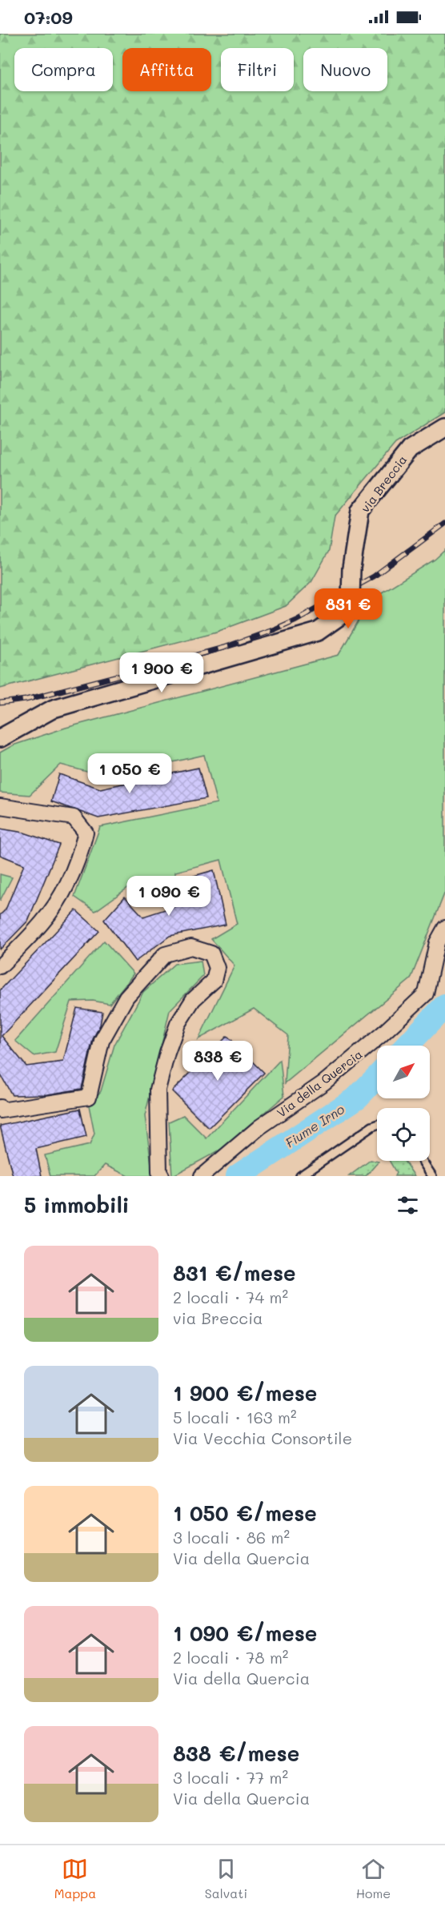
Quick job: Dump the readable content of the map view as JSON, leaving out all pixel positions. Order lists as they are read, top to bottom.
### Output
{
  "streets": {
    "street": ["via Breccia", "Via della Quercia"]
  },
  "water": ["Fiume Irno"],
  "north": "top right",
  "page": {
    "status": "07:09",
    "chip": [
      "Compra",
      "Affitta",
      "Filtri",
      "Nuovo"
    ],
    "price": [
      "831 €",
      "1 900 €",
      "1 050 €",
      "1 090 €",
      "838 €"
    ],
    "heading": "5 immobili",
    "list": [
      {
        "name": "831 €/mese",
        "note": "2 locali · 74 m² · via Breccia"
      },
      {
        "name": "1 900 €/mese",
        "note": "5 locali · 163 m² · Via Vecchia Consortile"
      },
      {
        "name": "1 050 €/mese",
        "note": "3 locali · 86 m² · Via della Quercia"
      },
      {
        "name": "1 090 €/mese",
        "note": "2 locali · 78 m² · Via della Quercia"
      },
      {
        "name": "838 €/mese",
        "note": "3 locali · 77 m² · Via della Quercia"
      }
    ],
    "tabs": ["Mappa", "Salvati", "Home"]
  }
}
